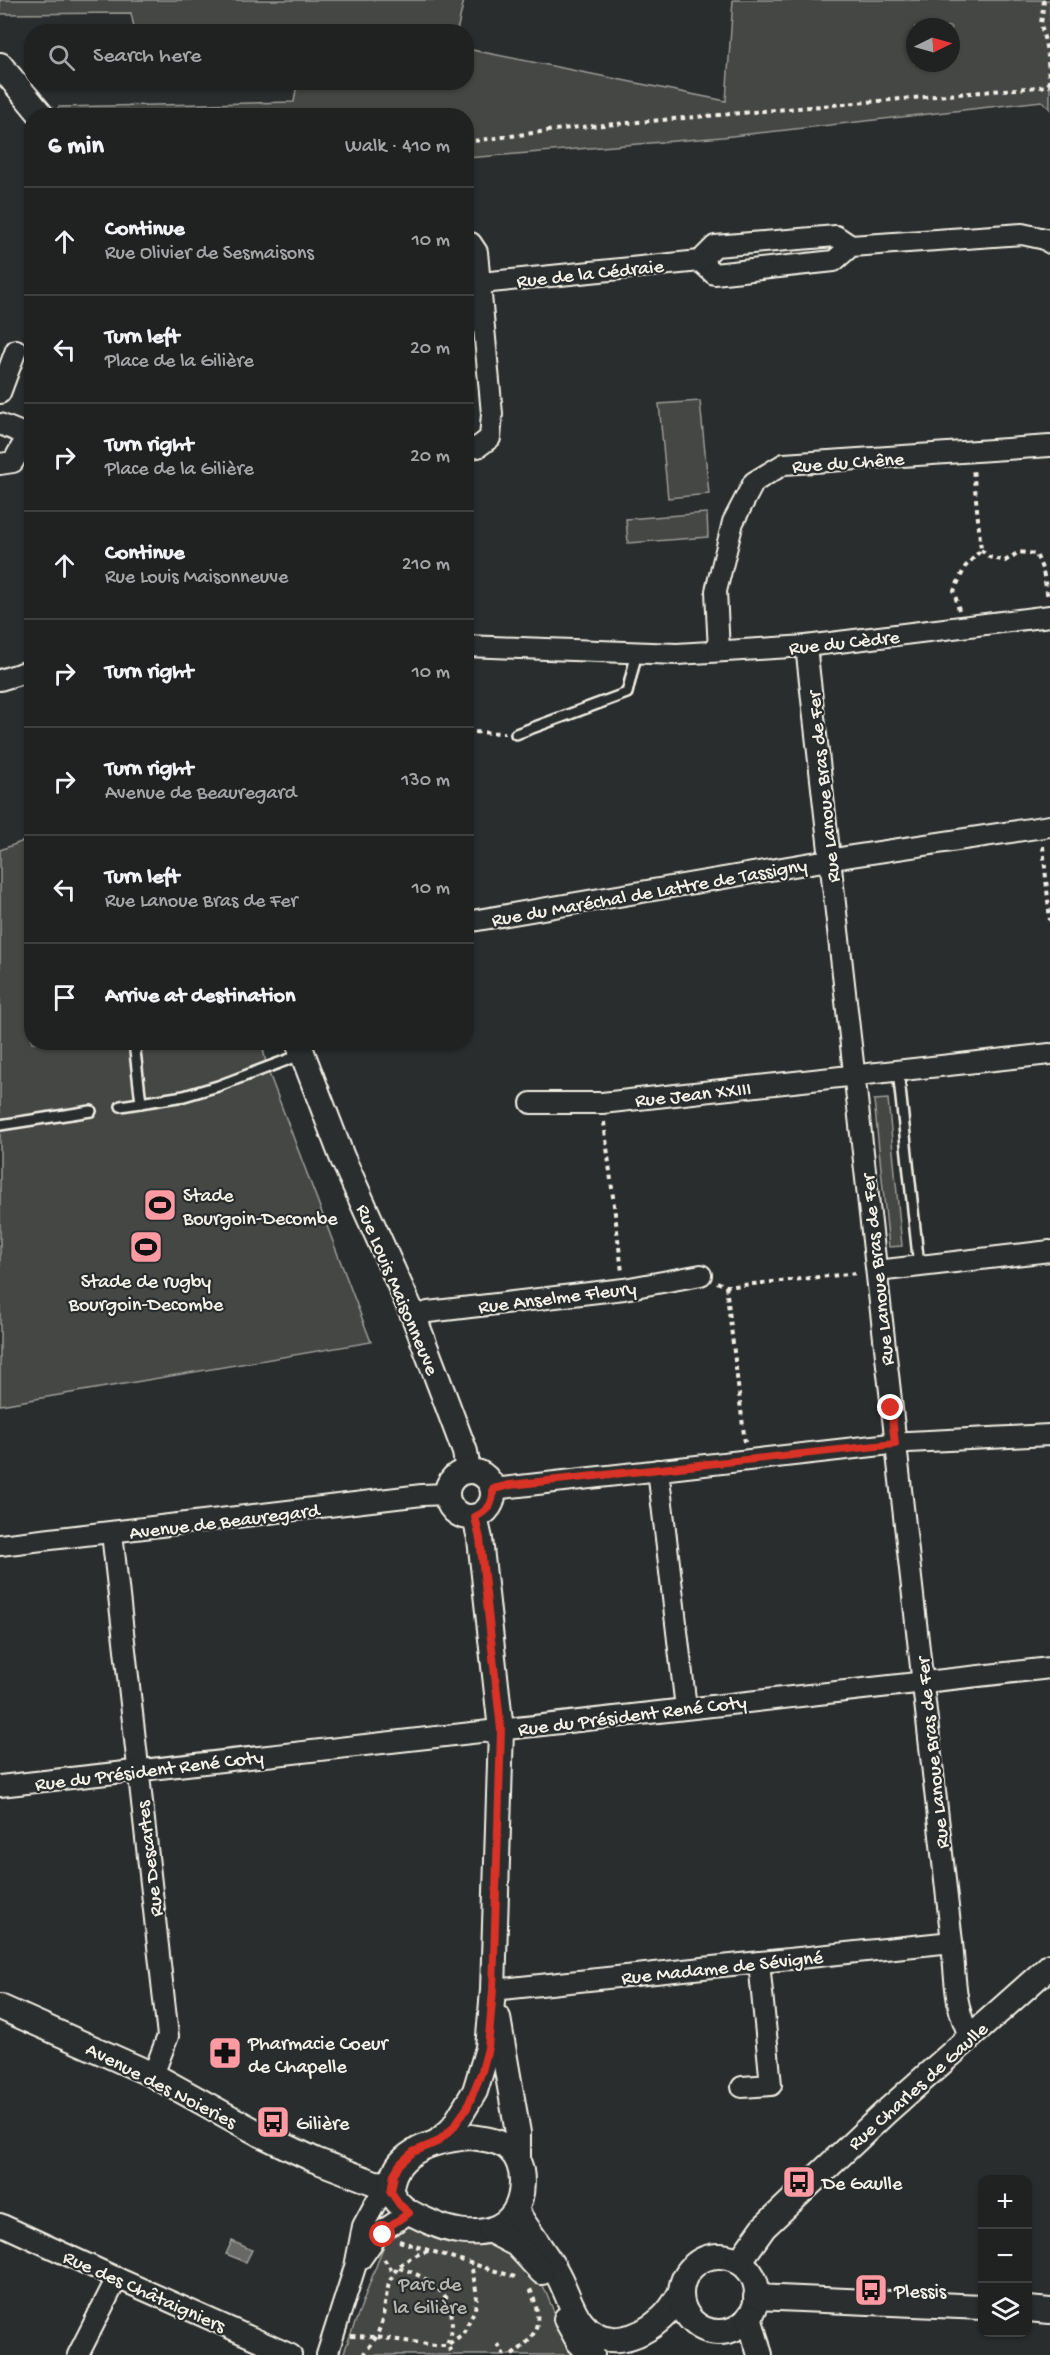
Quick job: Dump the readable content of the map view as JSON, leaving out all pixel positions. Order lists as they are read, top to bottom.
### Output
{
  "streets": {
    "street": [
      "Rue de la Cédraie",
      "Rue du Chêne",
      "Rue du Cèdre",
      "Rue Lanoue Bras de Fer",
      "Rue du Maréchal de Lattre de Tassigny",
      "Rue Jean XXIII",
      "Rue Louis Maisonneuve",
      "Rue Anselme Fleury",
      "Avenue de Beauregard",
      "Rue du Président René Coty",
      "Rue Descartes",
      "Rue Madame de Sévigné",
      "Avenue des Noieries",
      "Rue Charles de Gaulle",
      "Rue des Châtaigniers"
    ]
  },
  "crossings": [
    ["Rue du Chêne", "Rue du Cèdre"],
    ["Rue du Cèdre", "Rue Lanoue Bras de Fer"],
    ["Rue Lanoue Bras de Fer", "Rue du Maréchal de Lattre de Tassigny"],
    ["Rue Lanoue Bras de Fer", "Rue Jean XXIII"],
    ["Rue Lanoue Bras de Fer", "Rue du Président René Coty"],
    ["Rue Lanoue Bras de Fer", "Rue Madame de Sévigné"],
    ["Rue Lanoue Bras de Fer", "Rue Charles de Gaulle"],
    ["Rue Louis Maisonneuve", "Rue Anselme Fleury"],
    ["Rue Louis Maisonneuve", "Avenue de Beauregard"],
    ["Avenue de Beauregard", "Rue Descartes"],
    ["Rue du Président René Coty", "Rue Descartes"],
    ["Rue Descartes", "Avenue des Noieries"]
  ],
  "parks": ["Parc de la Gilière"],
  "places": {
    "sports": ["Stade Bourgoin-Decombe", "Stade de rugby Bourgoin-Decombe"],
    "pharmacy": ["Pharmacie Coeur de Chapelle"],
    "bus stop": ["Gilière", "De Gaulle", "Plessis"]
  },
  "north": "right",
  "page": {
    "search": "Search here",
    "heading": ["6 min", "Walk · 410 m"],
    "list": [
      ["Continue", "Rue Olivier de Sesmaisons", "10 m"],
      ["Turn left", "Place de la Gilière", "20 m"],
      ["Turn right", "Place de la Gilière", "20 m"],
      ["Continue", "Rue Louis Maisonneuve", "210 m"],
      ["Turn right", "10 m"],
      ["Turn right", "Avenue de Beauregard", "130 m"],
      ["Turn left", "Rue Lanoue Bras de Fer", "10 m"],
      "Arrive at destination"
    ],
    "map_buttons": ["+", "−"]
  }
}
